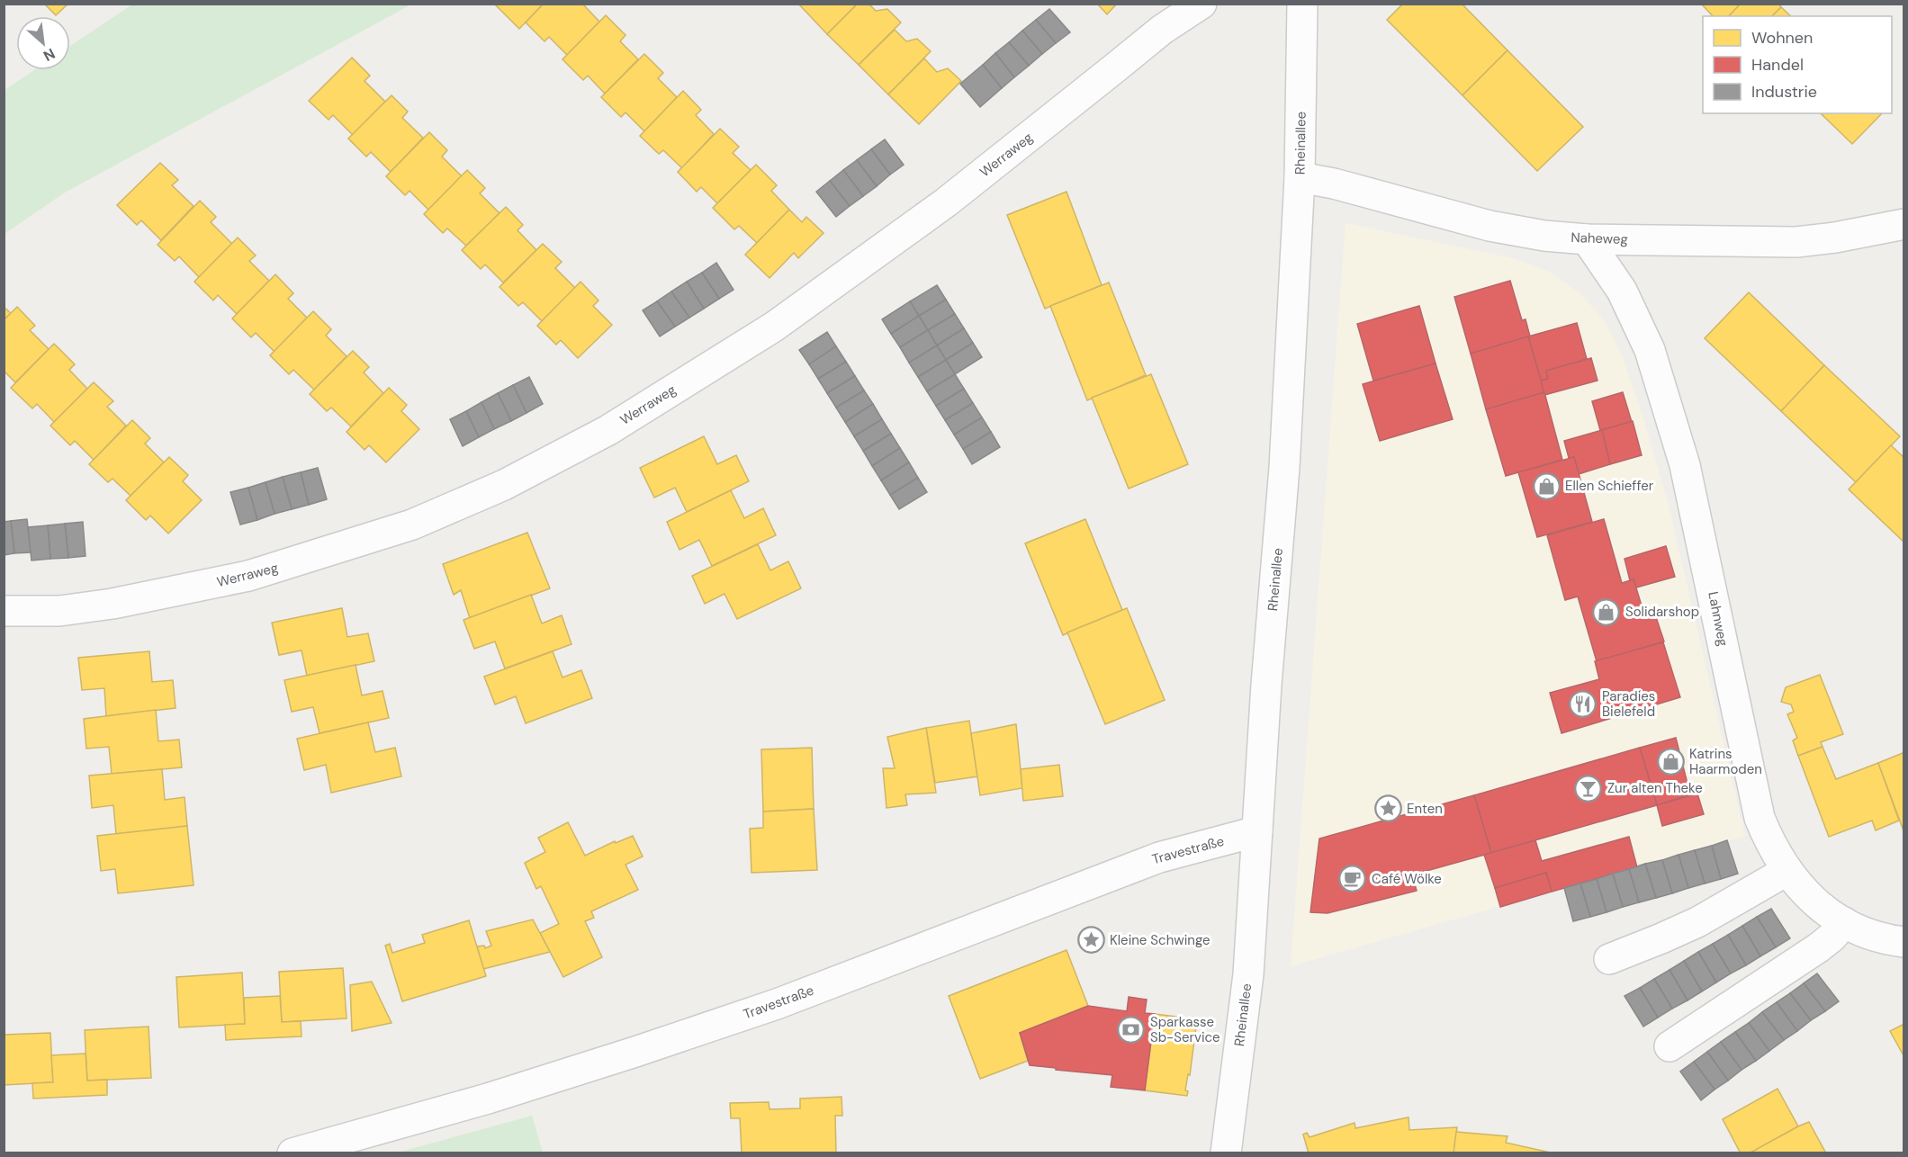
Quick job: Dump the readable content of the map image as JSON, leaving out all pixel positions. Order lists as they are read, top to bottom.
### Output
{
  "streets": {
    "street": [
      "Rheinallee",
      "Werraweg",
      "Naheweg",
      "Lahnweg",
      "Travestraße"
    ]
  },
  "crossings": [
    ["Rheinallee", "Naheweg"],
    ["Rheinallee", "Travestraße"],
    ["Naheweg", "Lahnweg"]
  ],
  "places": {
    "shop": ["Ellen Schieffer", "Solidarshop", "Katrins Haarmoden"],
    "restaurant": ["Paradies Bielefeld"],
    "bar": ["Zur alten Theke"],
    "place": ["Enten", "Kleine Schwinge"],
    "cafe": ["Café Wölke"],
    "bank": ["Sparkasse Sb-Service"]
  },
  "legend": ["Wohnen", "Handel", "Industrie"],
  "north": "bottom right"
}
